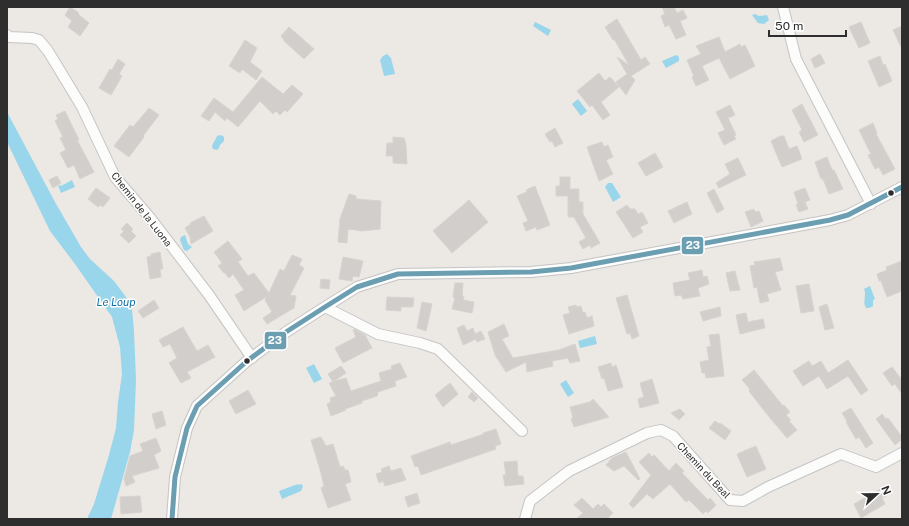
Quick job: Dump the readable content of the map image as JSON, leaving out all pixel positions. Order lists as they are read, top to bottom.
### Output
{
  "streets": {
    "street": ["Chemin de la Luona", "Chemin du Beal"]
  },
  "water": ["Le Loup"],
  "lines": ["transit line 23"],
  "scale_bar": "50 m",
  "north": "right"
}
